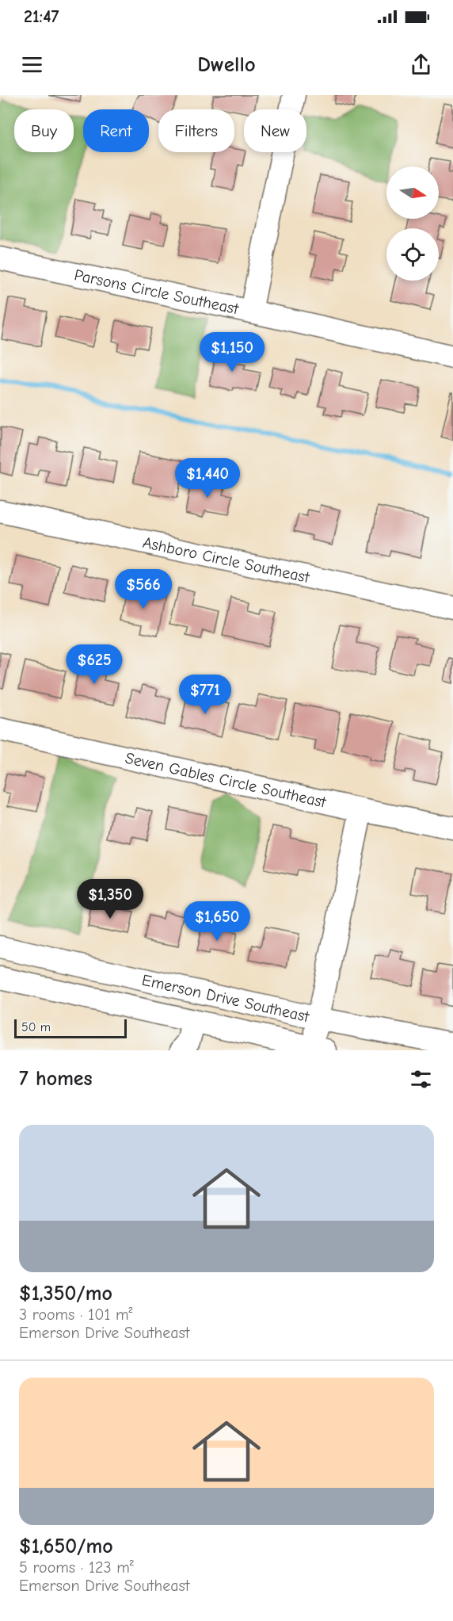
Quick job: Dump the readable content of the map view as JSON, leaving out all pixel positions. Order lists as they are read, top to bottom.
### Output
{
  "streets": {
    "street": [
      "Parsons Circle Southeast",
      "Ashboro Circle Southeast",
      "Seven Gables Circle Southeast",
      "Emerson Drive Southeast"
    ]
  },
  "scale_bar": "50 m",
  "north": "right",
  "page": {
    "status": "21:47",
    "header": "Dwello",
    "chip": [
      "Buy",
      "Rent",
      "Filters",
      "New"
    ],
    "price": [
      "$1,150",
      "$1,440",
      "$566",
      "$625",
      "$771",
      "$1,350",
      "$1,650"
    ],
    "scale": "50 m",
    "heading": "7 homes",
    "list": [
      {
        "name": "$1,350/mo",
        "note": "3 rooms · 101 m² · Emerson Drive Southeast"
      },
      {
        "name": "$1,650/mo",
        "note": "5 rooms · 123 m² · Emerson Drive Southeast"
      }
    ]
  }
}
